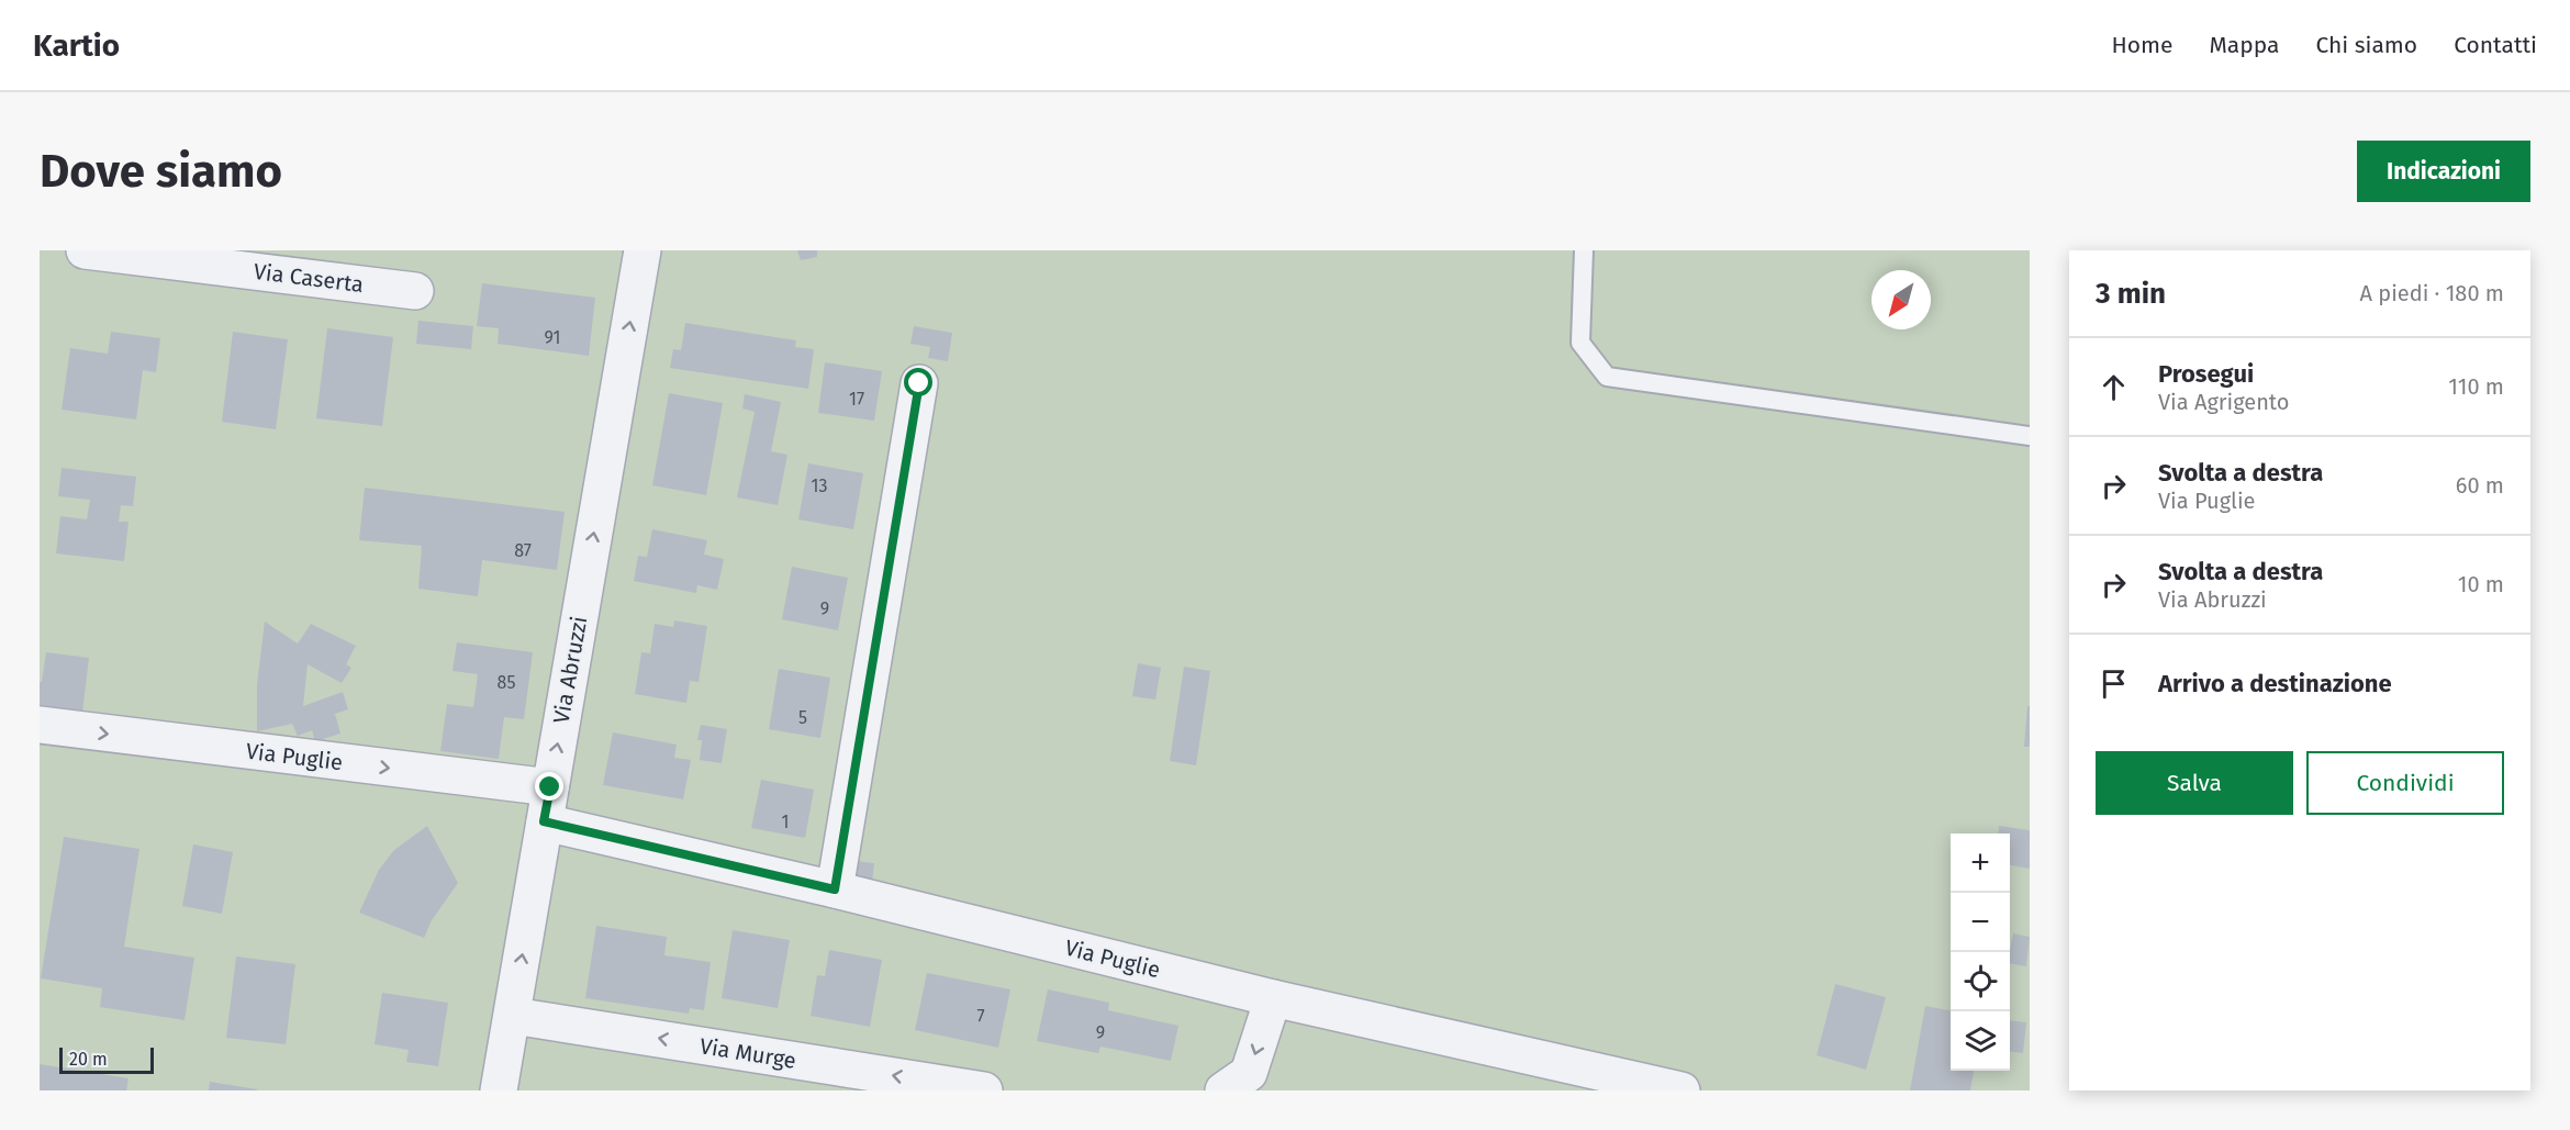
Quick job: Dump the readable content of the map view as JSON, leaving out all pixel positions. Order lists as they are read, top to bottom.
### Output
{
  "streets": {
    "street": [
      "Via Caserta",
      "Via Abruzzi",
      "Via Puglie",
      "Via Murge"
    ]
  },
  "crossings": [
    ["Via Abruzzi", "Via Puglie"],
    ["Via Abruzzi", "Via Murge"]
  ],
  "one_way": ["Via Murge"],
  "house_numbers": [
    "91",
    "17",
    "13",
    "87",
    "9",
    "85",
    "5",
    "1",
    "7",
    "9"
  ],
  "scale_bar": "20 m",
  "north": "bottom left",
  "page": {
    "header": "Kartio",
    "nav": [
      "Home",
      "Mappa",
      "Chi siamo",
      "Contatti"
    ],
    "buttons": [
      "Indicazioni",
      ["Salva", "Condividi"]
    ],
    "title": "Dove siamo",
    "heading": ["3 min", "A piedi · 180 m"],
    "list": [
      ["Prosegui", "Via Agrigento", "110 m"],
      ["Svolta a destra", "Via Puglie", "60 m"],
      ["Svolta a destra", "Via Abruzzi", "10 m"],
      "Arrivo a destinazione"
    ],
    "map_buttons": ["+", "−"],
    "scale": "20 m"
  }
}
